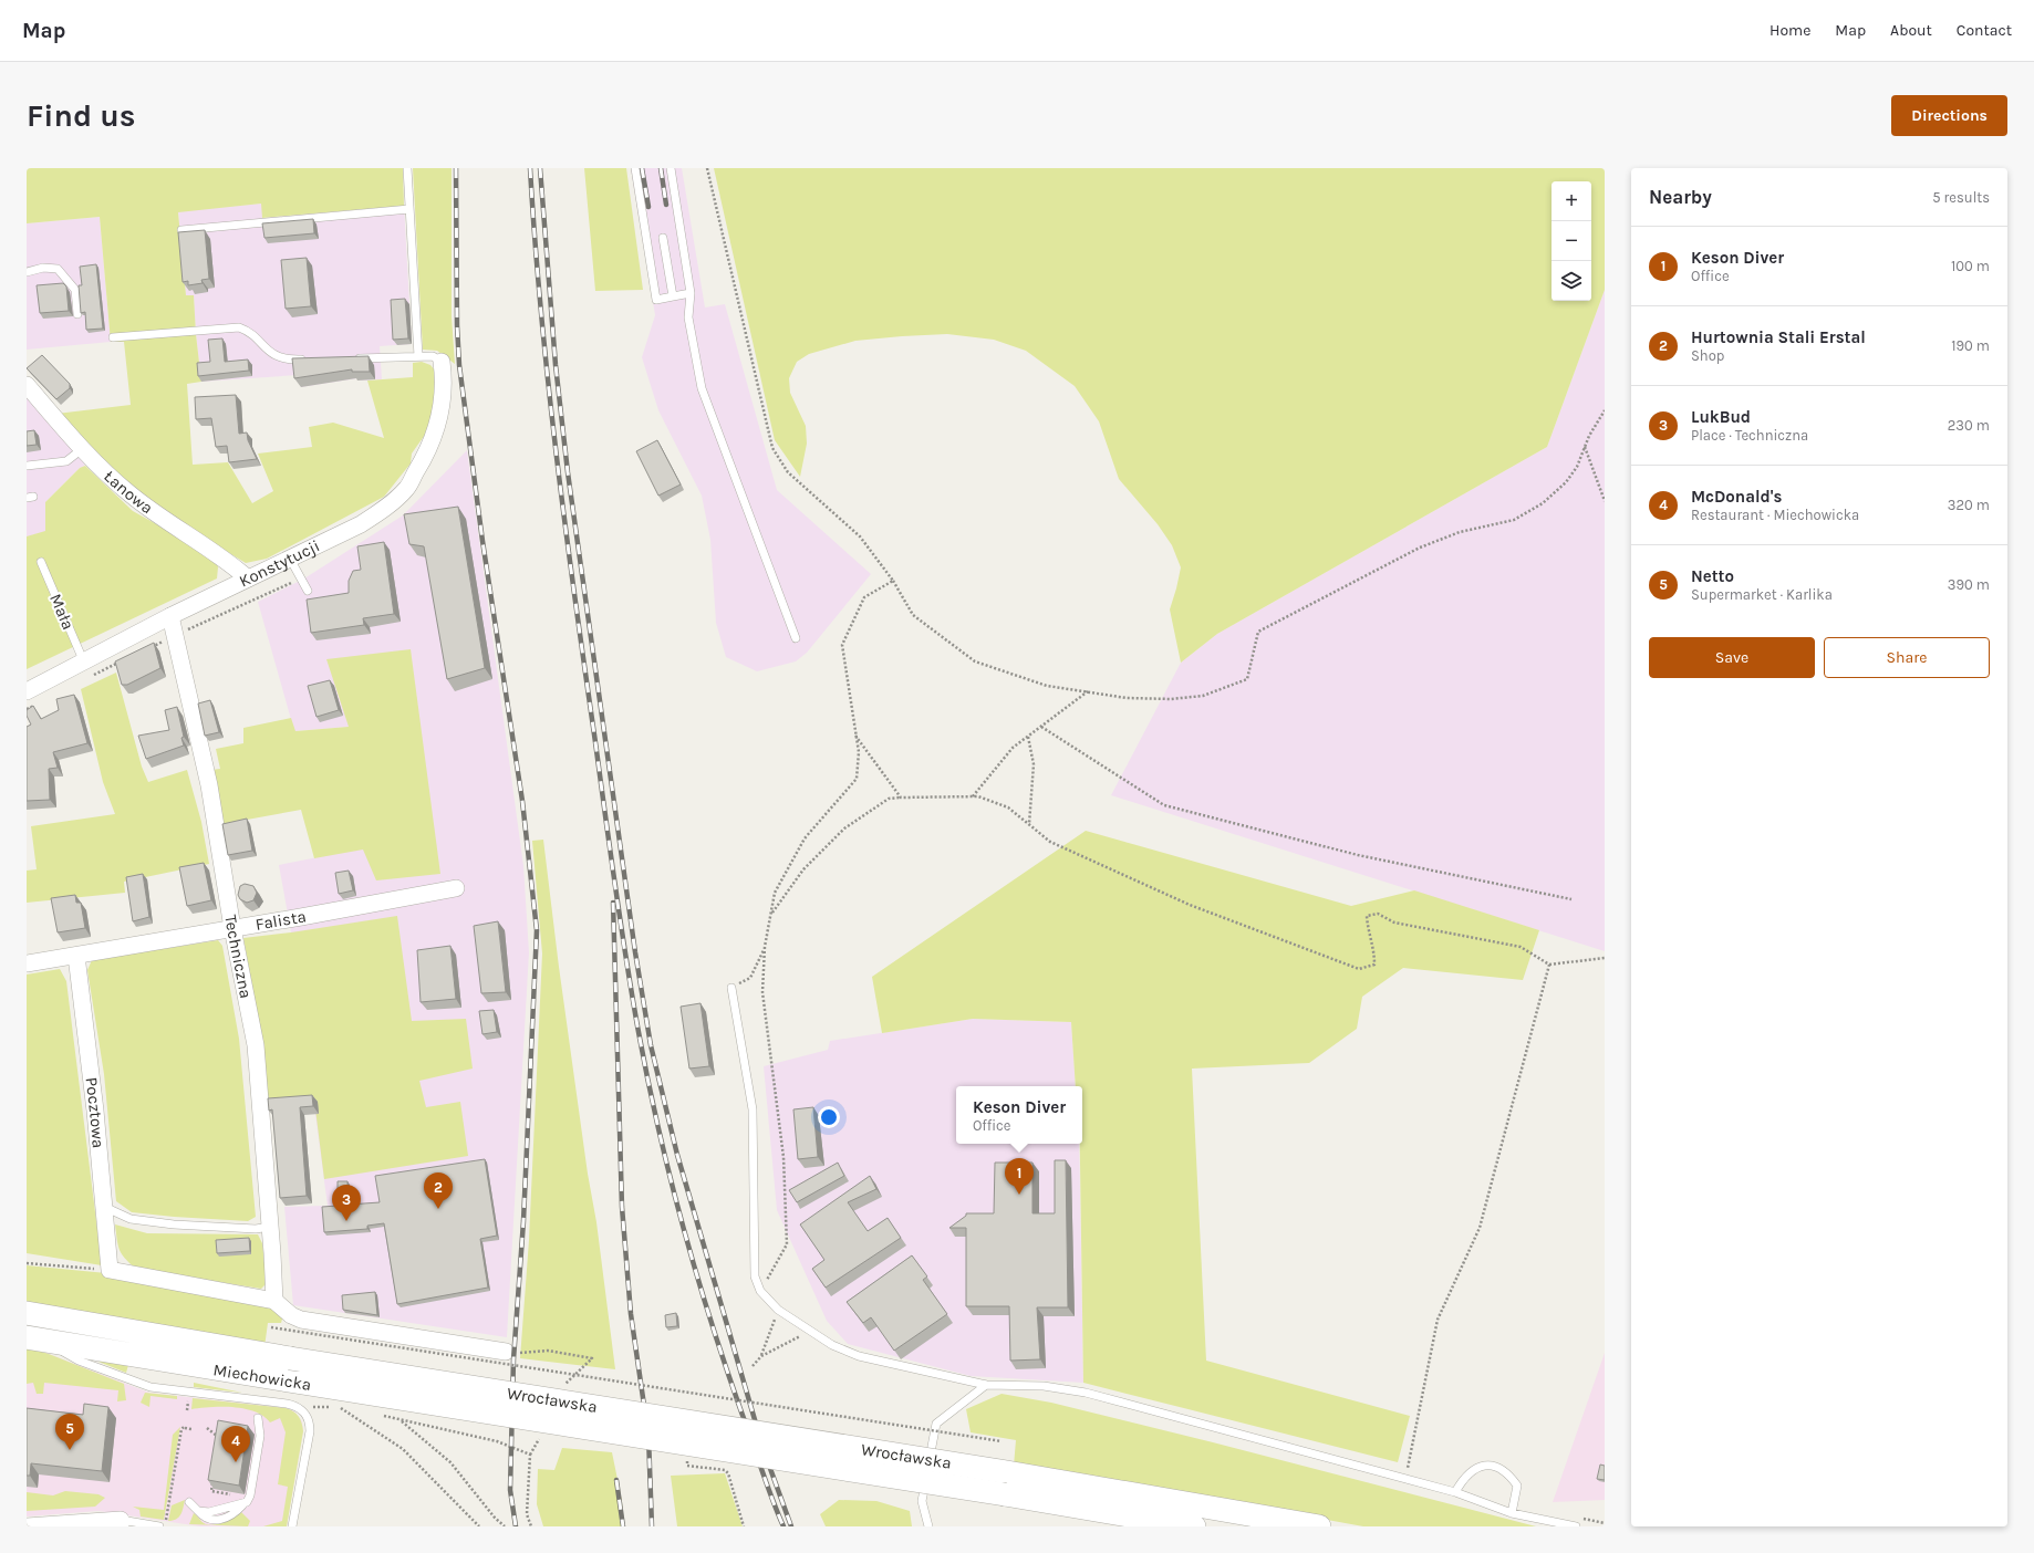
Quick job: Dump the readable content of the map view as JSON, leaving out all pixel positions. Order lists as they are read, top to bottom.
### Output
{
  "streets": {
    "main road": ["Miechowicka", "Wrocławska"],
    "street": [
      "Łanowa",
      "Konstytucji",
      "Falista",
      "Techniczna",
      "Pocztowa"
    ],
    "lane": ["Mała"]
  },
  "crossings": [
    ["Łanowa", "Konstytucji"],
    ["Konstytucji", "Mała"],
    ["Konstytucji", "Techniczna"],
    ["Falista", "Techniczna"],
    ["Falista", "Pocztowa"],
    ["Miechowicka", "Wrocławska"]
  ],
  "page": {
    "header": "Map",
    "nav": [
      "Home",
      "Map",
      "About",
      "Contact"
    ],
    "buttons": [
      "Directions",
      ["Save", "Share"]
    ],
    "title": "Find us",
    "heading": ["Nearby", "5 results"],
    "map_buttons": ["+", "−"],
    "list": [
      {
        "mark": "1",
        "name": "Keson Diver",
        "note": "Office",
        "value": "100 m"
      },
      {
        "mark": "2",
        "name": "Hurtownia Stali Erstal",
        "note": "Shop",
        "value": "190 m"
      },
      {
        "mark": "3",
        "name": "LukBud",
        "note": "Place · Techniczna",
        "value": "230 m"
      },
      {
        "mark": "4",
        "name": "McDonald's",
        "note": "Restaurant · Miechowicka",
        "value": "320 m"
      },
      {
        "mark": "5",
        "name": "Netto",
        "note": "Supermarket · Karlika",
        "value": "390 m"
      }
    ],
    "popup": ["Keson Diver", "Office"],
    "pins": [
      "1",
      "2",
      "3",
      "5",
      "4"
    ]
  }
}
